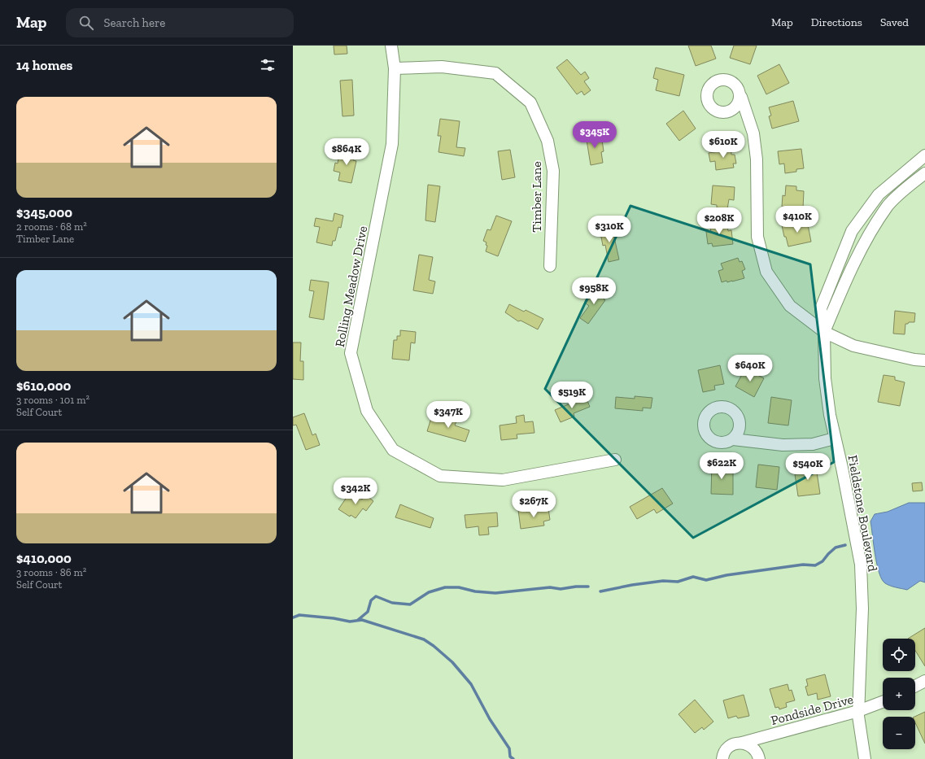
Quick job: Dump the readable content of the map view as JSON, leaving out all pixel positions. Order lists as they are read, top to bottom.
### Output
{
  "streets": {
    "street": [
      "Timber Lane",
      "Rolling Meadow Drive",
      "Fieldstone Boulevard",
      "Pondside Drive"
    ]
  },
  "crossings": [
    ["Timber Lane", "Rolling Meadow Drive"],
    ["Fieldstone Boulevard", "Pondside Drive"]
  ],
  "page": {
    "header": "Map",
    "search": "Search here",
    "nav": ["Map", "Directions", "Saved"],
    "heading": "14 homes",
    "list": [
      {
        "name": "$345,000",
        "note": "2 rooms · 68 m² · Timber Lane"
      },
      {
        "name": "$610,000",
        "note": "3 rooms · 101 m² · Self Court"
      },
      {
        "name": "$410,000",
        "note": "3 rooms · 86 m² · Self Court"
      }
    ],
    "price": [
      "$345K",
      "$610K",
      "$864K",
      "$410K",
      "$208K",
      "$310K",
      "$958K",
      "$640K",
      "$519K",
      "$347K",
      "$622K",
      "$540K",
      "$342K",
      "$267K"
    ],
    "map_buttons": ["+", "−"]
  }
}
